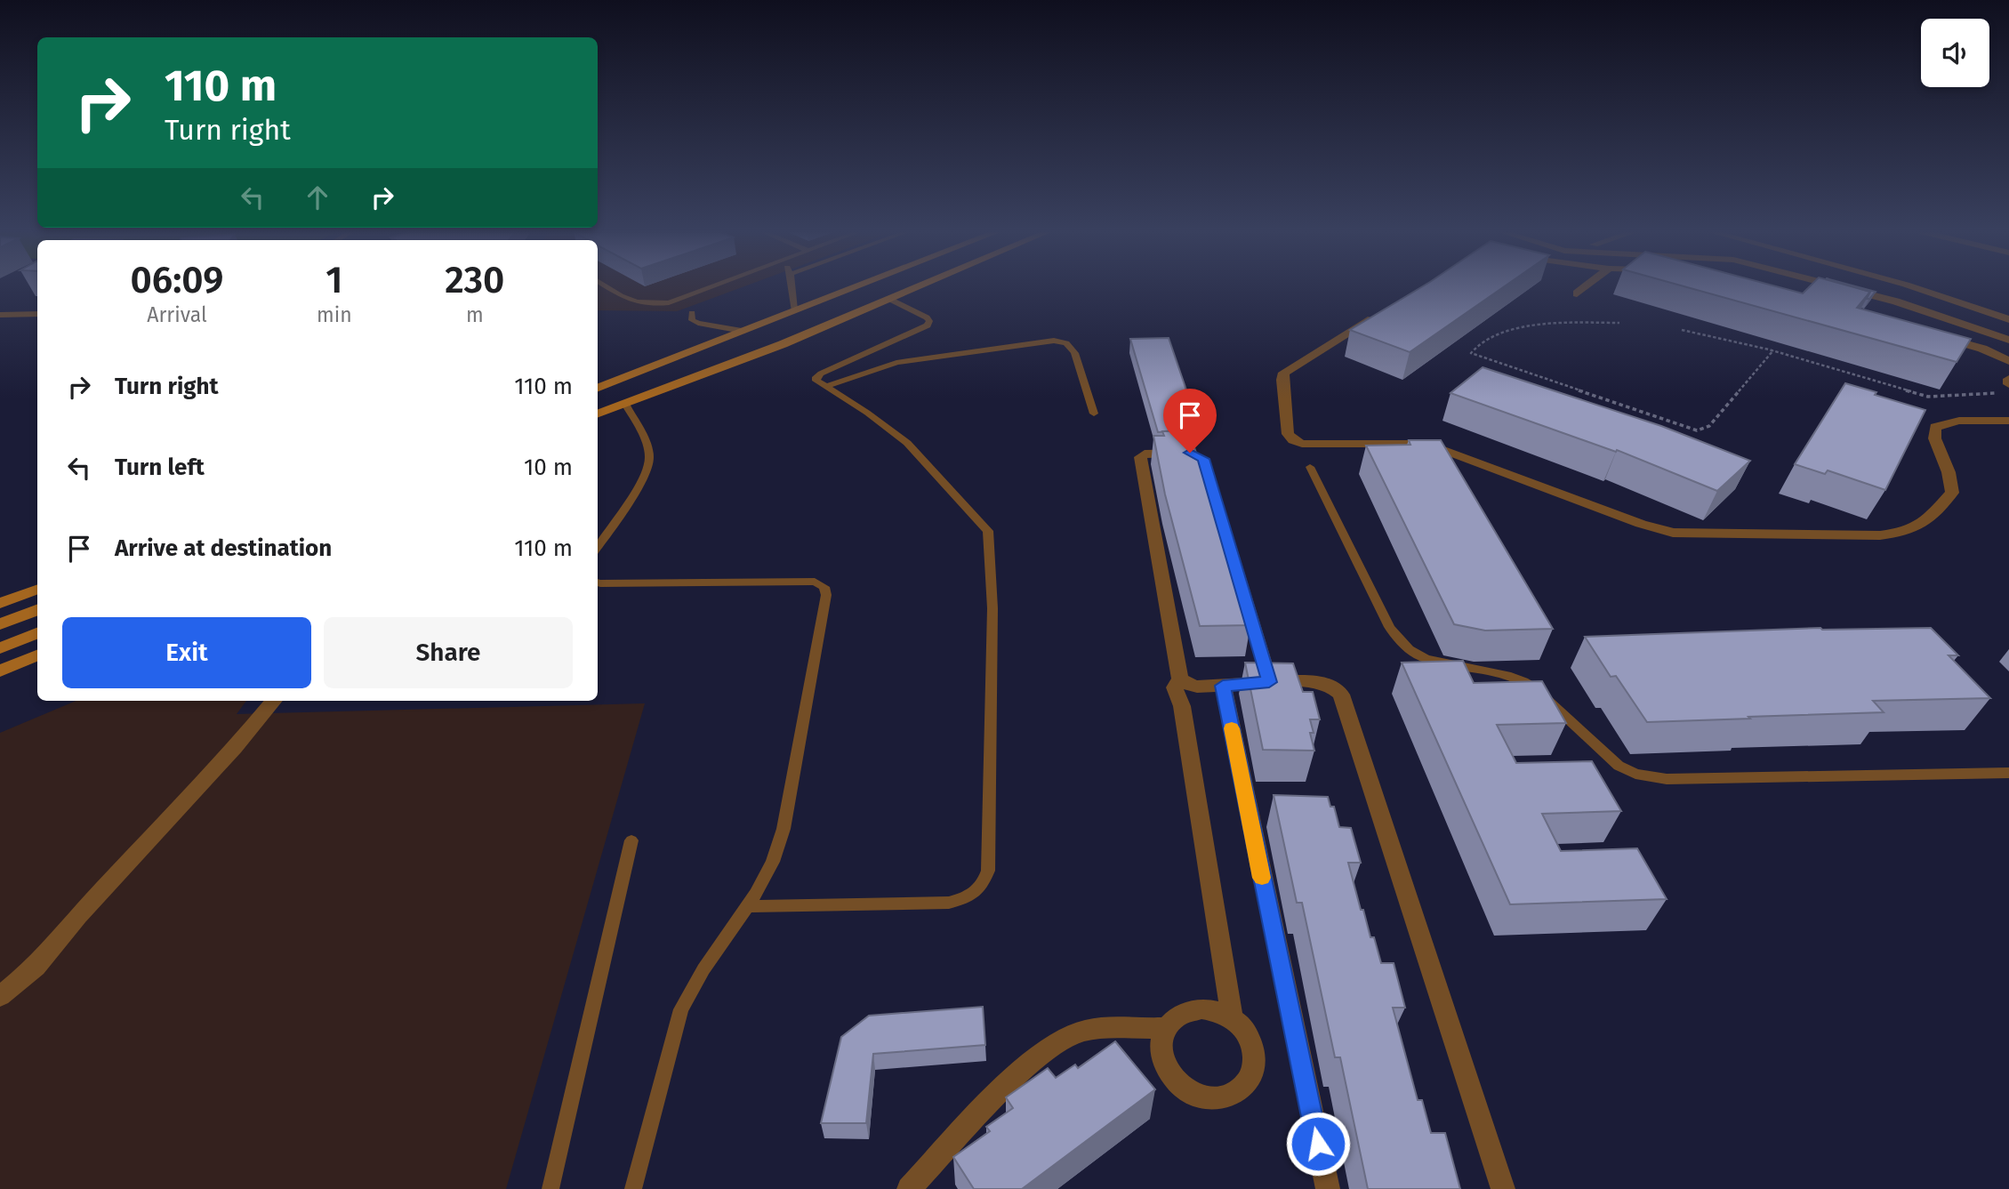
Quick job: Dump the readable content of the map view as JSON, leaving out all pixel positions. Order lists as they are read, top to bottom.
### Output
{
  "page": {
    "turn": ["110 m", "Turn right"],
    "eta": [
      "06:09",
      "Arrival",
      "1",
      "min",
      "230",
      "m"
    ],
    "list": [
      {
        "name": "Turn right",
        "value": "110 m"
      },
      {
        "name": "Turn left",
        "value": "10 m"
      },
      {
        "name": "Arrive at destination",
        "value": "110 m"
      }
    ],
    "buttons": ["Exit", "Share"]
  }
}
